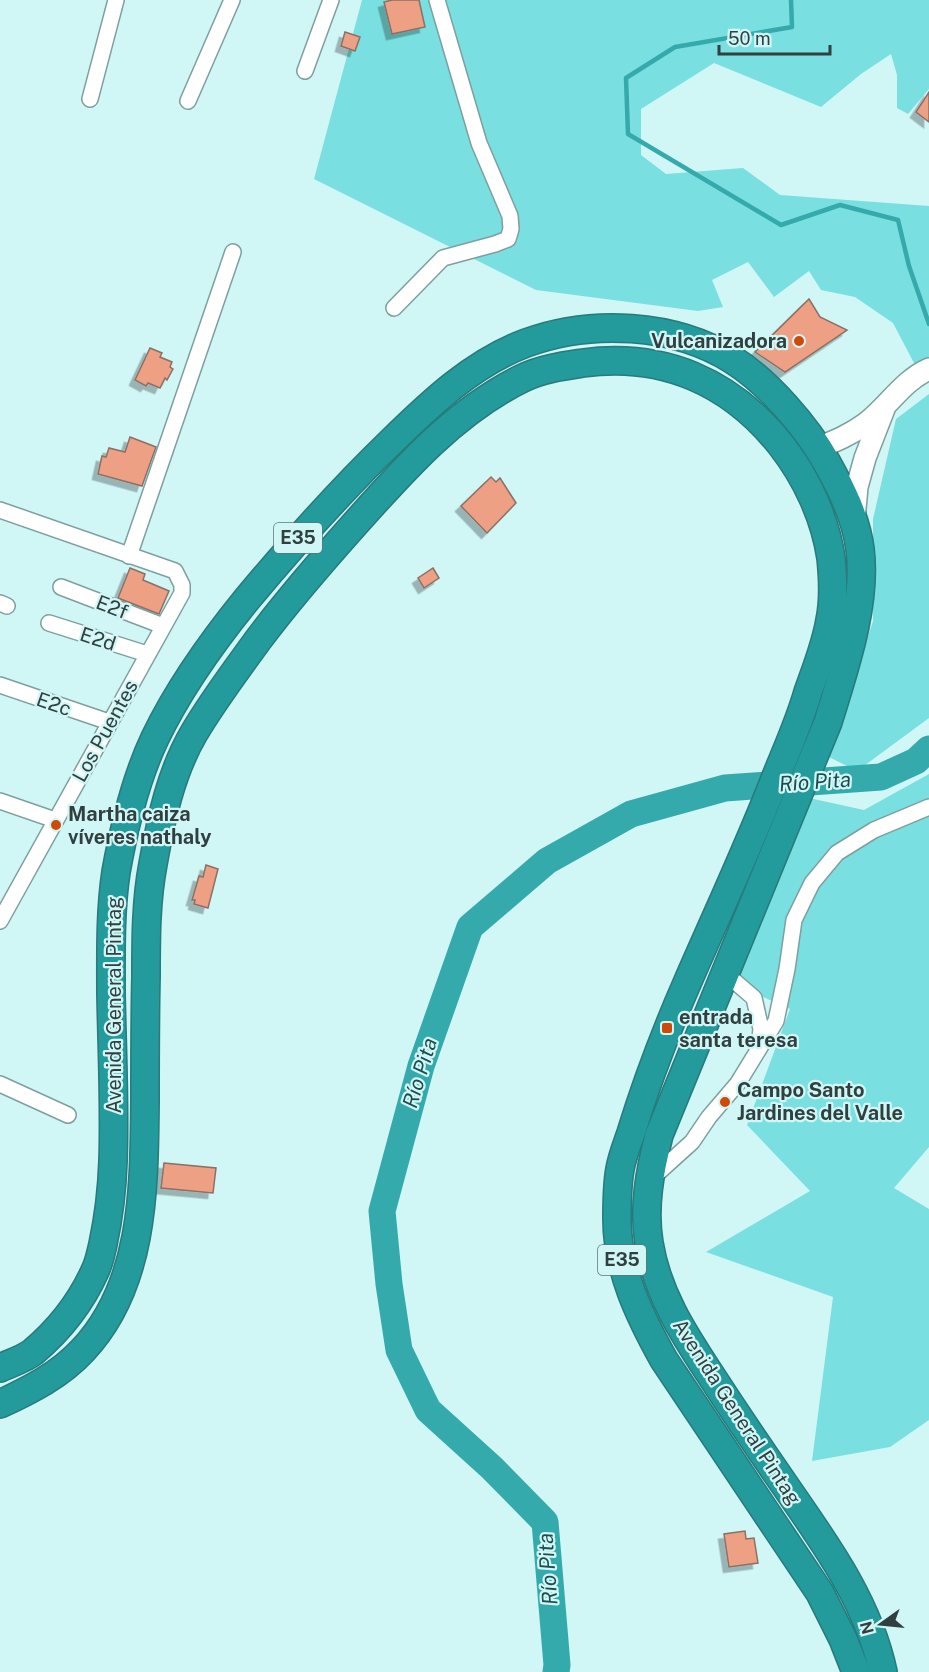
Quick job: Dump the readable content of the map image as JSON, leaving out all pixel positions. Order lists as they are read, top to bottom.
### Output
{
  "streets": {
    "highway": ["E35", "Avenida General Pintag"],
    "street": [
      "E2f",
      "E2d",
      "E2c",
      "Los Puentes"
    ]
  },
  "crossings": [
    ["E2f", "Los Puentes"],
    ["E2d", "Los Puentes"],
    ["E2c", "Los Puentes"]
  ],
  "water": ["Río Pita"],
  "places": {
    "other": ["Vulcanizadora", "Martha caiza víveres nathaly", "Campo Santo Jardines del Valle"],
    "transit": ["entrada santa teresa"]
  },
  "scale_bar": "50 m",
  "north": "left"
}
